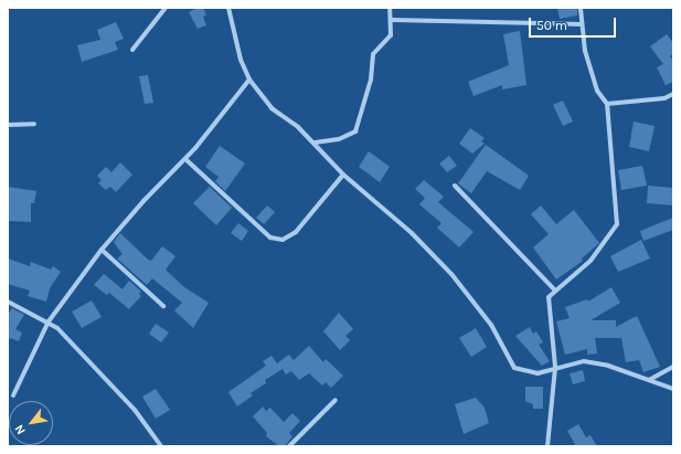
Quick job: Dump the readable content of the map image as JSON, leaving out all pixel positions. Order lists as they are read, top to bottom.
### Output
{
  "scale_bar": "50 m",
  "north": "bottom left"
}
